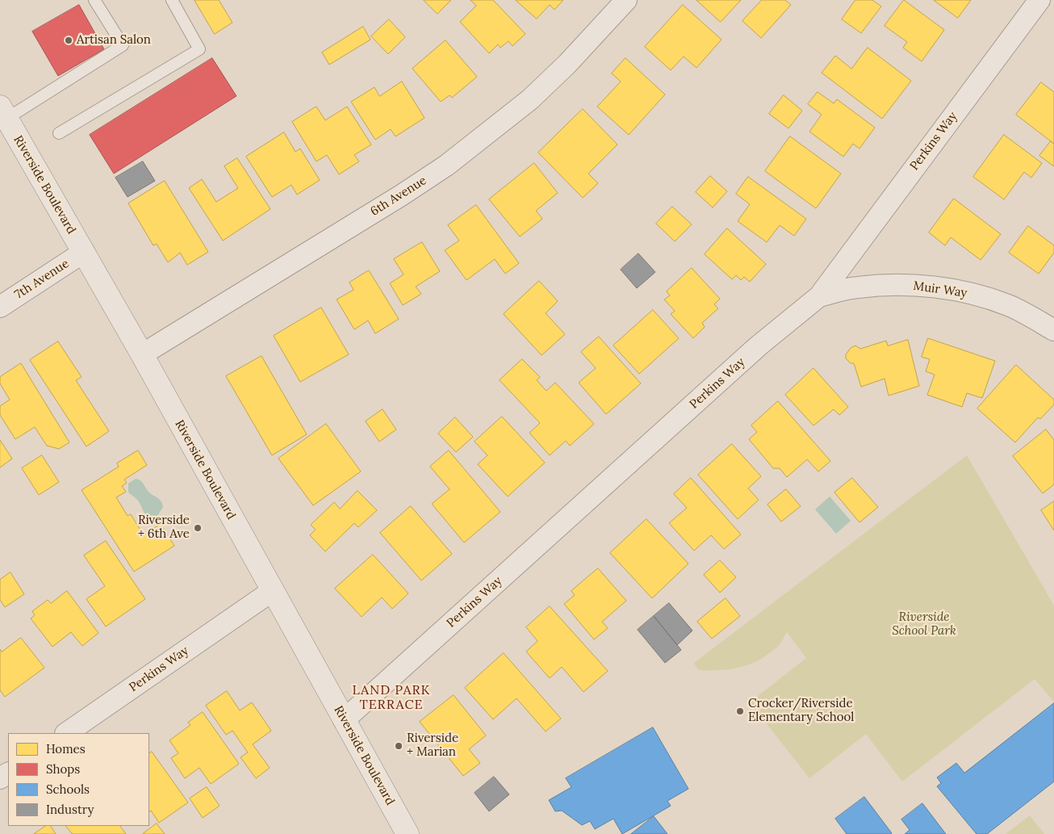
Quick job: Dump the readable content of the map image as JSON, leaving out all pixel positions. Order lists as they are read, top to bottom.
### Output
{
  "streets": {
    "main road": ["Riverside Boulevard"],
    "street": [
      "Perkins Way",
      "6th Avenue",
      "7th Avenue",
      "Muir Way"
    ]
  },
  "crossings": [
    ["Perkins Way", "Riverside Boulevard"],
    ["Perkins Way", "Muir Way"],
    ["Riverside Boulevard", "6th Avenue"],
    ["Riverside Boulevard", "7th Avenue"]
  ],
  "districts": ["LAND PARK TERRACE"],
  "parks": ["Riverside School Park"],
  "places": [
    "Artisan Salon",
    "Riverside + 6th Ave",
    "Crocker/Riverside Elementary School",
    "Riverside + Marian"
  ],
  "legend": [
    "Homes",
    "Shops",
    "Schools",
    "Industry"
  ]
}
